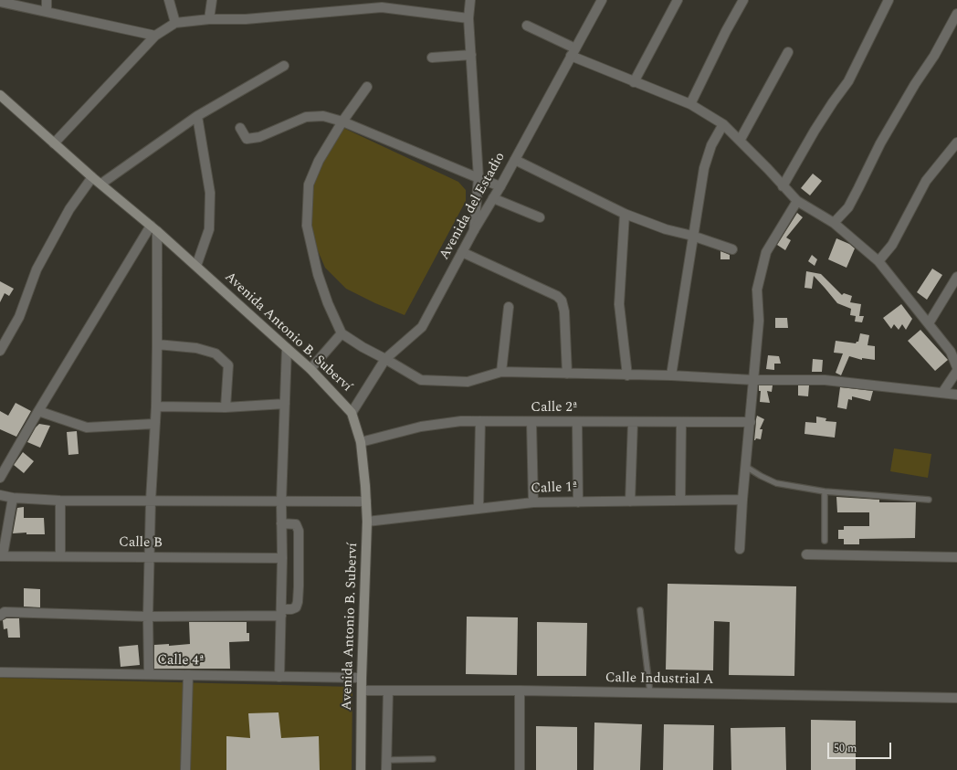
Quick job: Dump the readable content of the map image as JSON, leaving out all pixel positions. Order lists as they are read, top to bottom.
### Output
{
  "streets": {
    "main road": ["Avenida Antonio B. Suberví"],
    "street": [
      "Avenida del Estadio",
      "Calle 2ª",
      "Calle 1ª",
      "Calle B",
      "Calle 4ª",
      "Calle Industrial A"
    ]
  },
  "crossings": [
    ["Avenida del Estadio", "Avenida Antonio B. Suberví"],
    ["Avenida Antonio B. Suberví", "Calle 2ª"],
    ["Avenida Antonio B. Suberví", "Calle 1ª"],
    ["Avenida Antonio B. Suberví", "Calle 4ª"],
    ["Avenida Antonio B. Suberví", "Calle Industrial A"]
  ],
  "scale_bar": "50 m"
}
